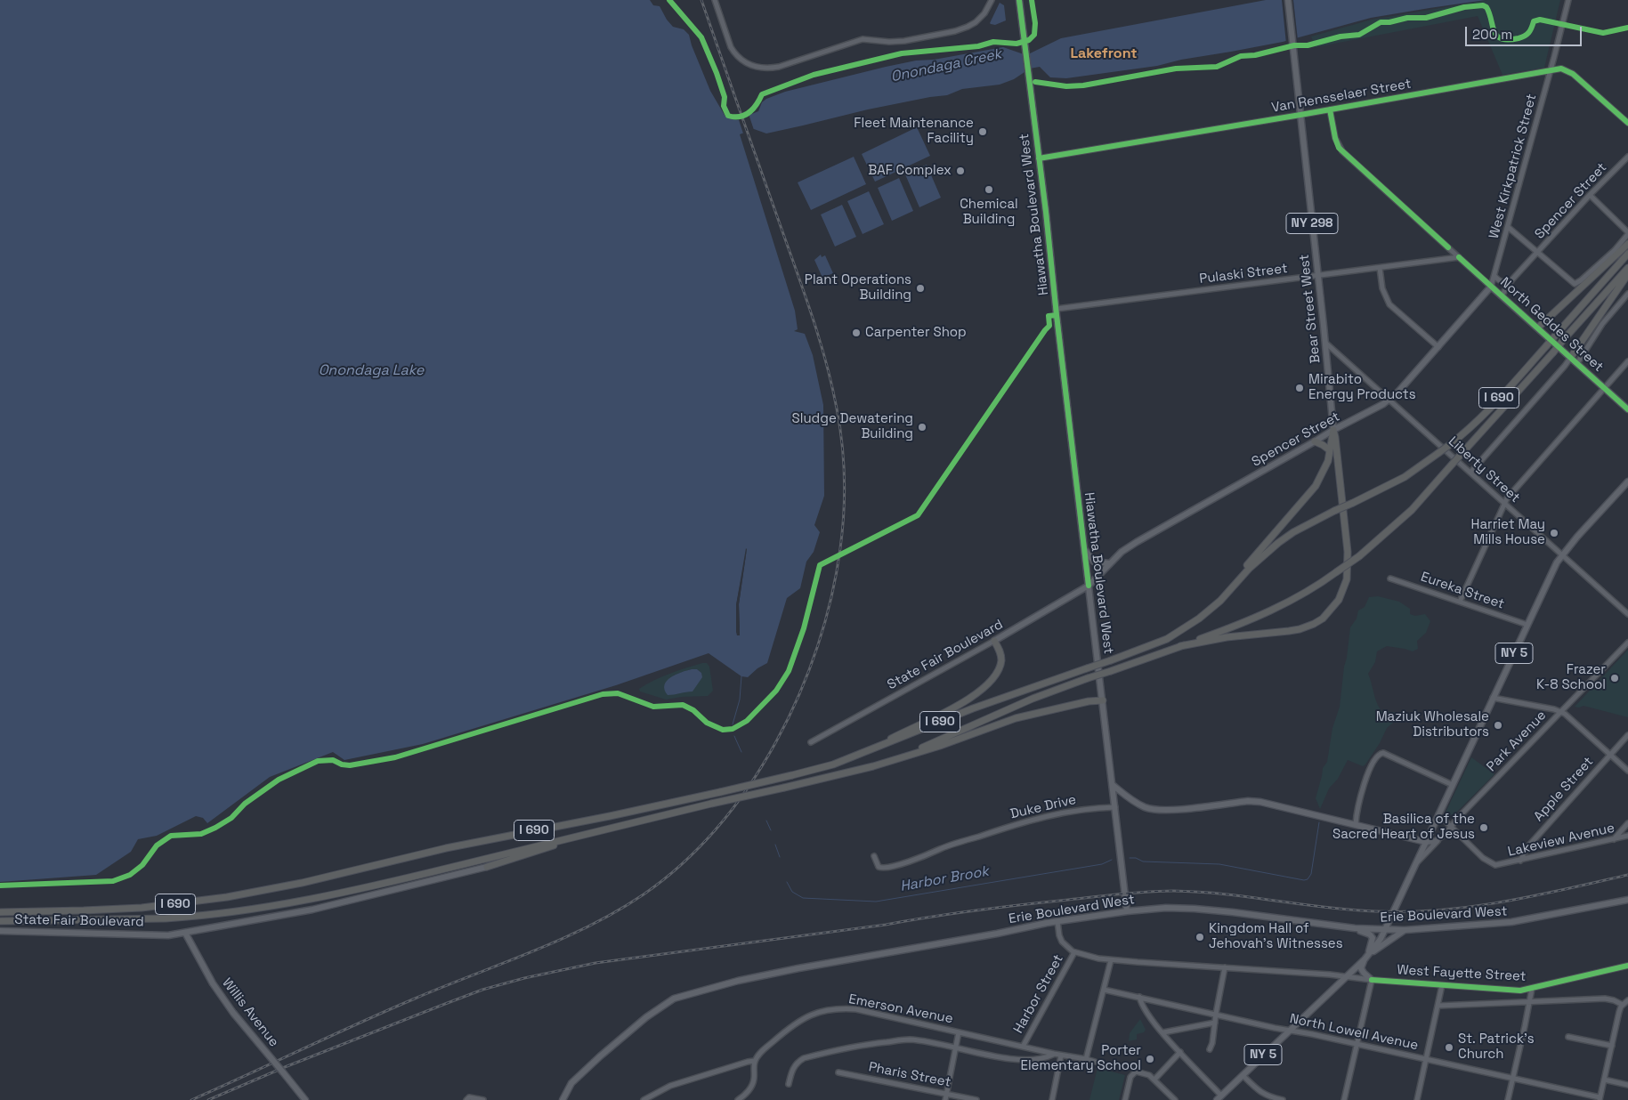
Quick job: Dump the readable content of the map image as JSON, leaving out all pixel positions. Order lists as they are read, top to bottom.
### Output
{
  "streets": {
    "highway": ["I 690"],
    "main road": [
      "Spencer Street",
      "Hiawatha Boulevard West",
      "NY 298",
      "Bear Street West",
      "North Geddes Street",
      "NY 5",
      "State Fair Boulevard",
      "Erie Boulevard West",
      "Willis Avenue"
    ],
    "street": [
      "Van Rensselaer Street",
      "West Kirkpatrick Street",
      "Pulaski Street",
      "Liberty Street",
      "Eureka Street",
      "Park Avenue",
      "Apple Street",
      "Duke Drive",
      "Lakeview Avenue",
      "West Fayette Street",
      "Harbor Street",
      "Emerson Avenue",
      "North Lowell Avenue",
      "Pharis Street"
    ]
  },
  "crossings": [
    ["Van Rensselaer Street", "West Kirkpatrick Street"],
    ["Van Rensselaer Street", "Hiawatha Boulevard West"],
    ["Van Rensselaer Street", "Bear Street West"],
    ["Van Rensselaer Street", "North Geddes Street"],
    ["West Kirkpatrick Street", "Spencer Street"],
    ["West Kirkpatrick Street", "North Geddes Street"],
    ["Spencer Street", "Hiawatha Boulevard West"],
    ["Spencer Street", "Bear Street West"],
    ["Spencer Street", "North Geddes Street"],
    ["Spencer Street", "Liberty Street"],
    ["Spencer Street", "State Fair Boulevard"],
    ["Hiawatha Boulevard West", "Pulaski Street"],
    ["Hiawatha Boulevard West", "State Fair Boulevard"],
    ["Hiawatha Boulevard West", "Duke Drive"],
    ["Hiawatha Boulevard West", "Erie Boulevard West"],
    ["Pulaski Street", "Bear Street West"],
    ["Pulaski Street", "North Geddes Street"],
    ["Bear Street West", "Liberty Street"],
    ["Liberty Street", "NY 5"],
    ["Eureka Street", "NY 5"],
    ["NY 5", "Park Avenue"],
    ["NY 5", "Lakeview Avenue"],
    ["NY 5", "Erie Boulevard West"],
    ["NY 5", "West Fayette Street"],
    ["NY 5", "North Lowell Avenue"],
    ["State Fair Boulevard", "Willis Avenue"],
    ["Park Avenue", "Lakeview Avenue"],
    ["Apple Street", "Lakeview Avenue"],
    ["West Fayette Street", "Harbor Street"],
    ["Harbor Street", "Emerson Avenue"]
  ],
  "districts": ["Lakefront"],
  "water": ["Onondaga Creek", "Onondaga Lake", "Harbor Brook"],
  "places": [
    "Fleet Maintenance Facility",
    "BAF Complex",
    "Chemical Building",
    "Plant Operations Building",
    "Carpenter Shop",
    "Mirabito Energy Products",
    "Sludge Dewatering Building",
    "Harriet May Mills House",
    "Frazer K-8 School",
    "Maziuk Wholesale Distributors",
    "Basilica of the Sacred Heart of Jesus",
    "Kingdom Hall of Jehovah’s Witnesses",
    "St. Patrick's Church",
    "Porter Elementary School"
  ],
  "scale_bar": "200 m"
}
